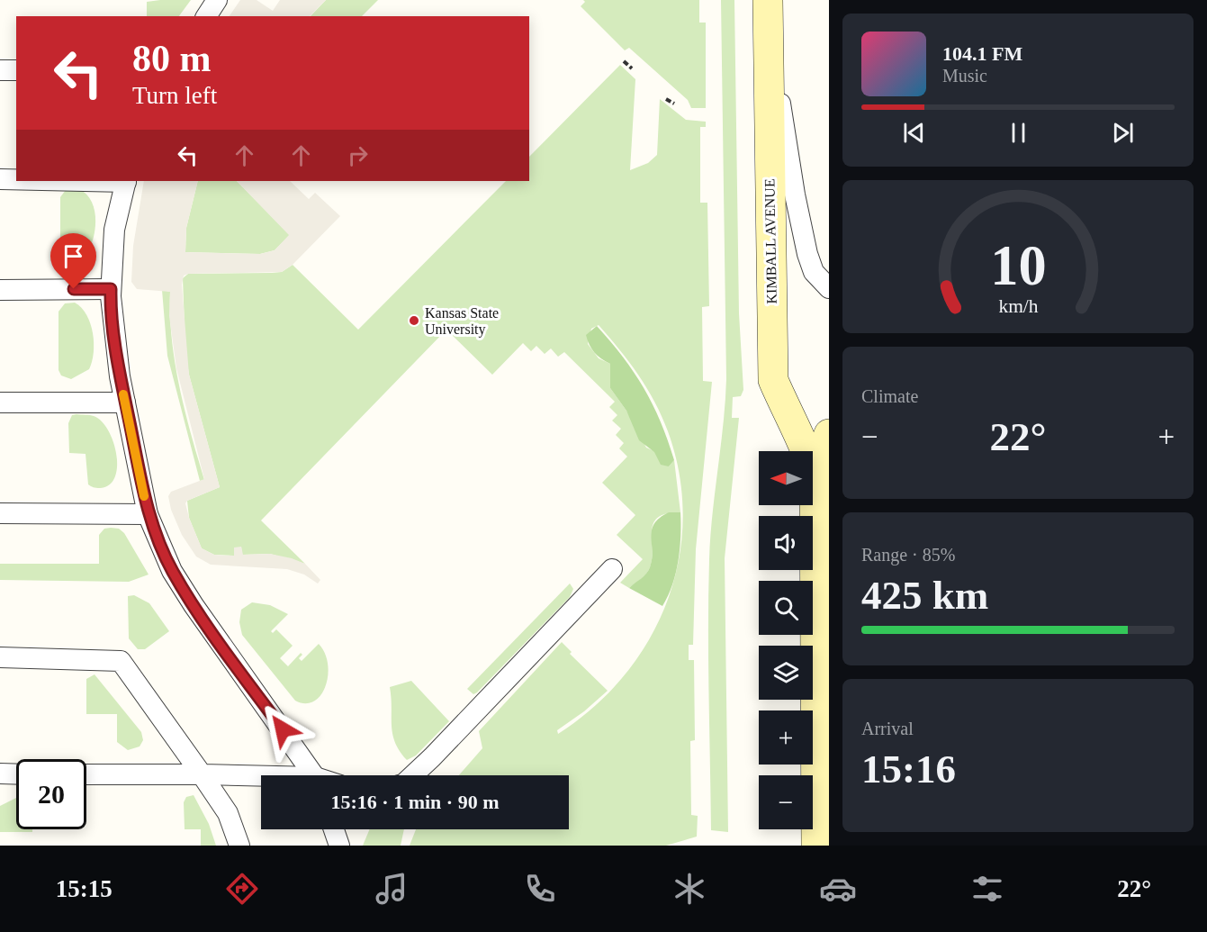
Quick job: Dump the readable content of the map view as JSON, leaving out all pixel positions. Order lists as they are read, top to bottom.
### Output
{
  "streets": {
    "main road": ["KIMBALL AVENUE"]
  },
  "places": ["Kansas State University"],
  "north": "left",
  "page": {
    "turn": ["80 m", "Turn left"],
    "song": ["104.1 FM", "Music"],
    "tile": [
      "Climate",
      ["Range · 85%", "425 km"],
      ["Arrival", "15:16"]
    ],
    "heat": ["−", "22°", "+"],
    "map_buttons": ["+", "−"],
    "limit": "20",
    "trip": "15:16 · 1 min · 90 m",
    "tabs": ["15:15", "22°"],
    "gauge": ["10", "km/h"]
  }
}
